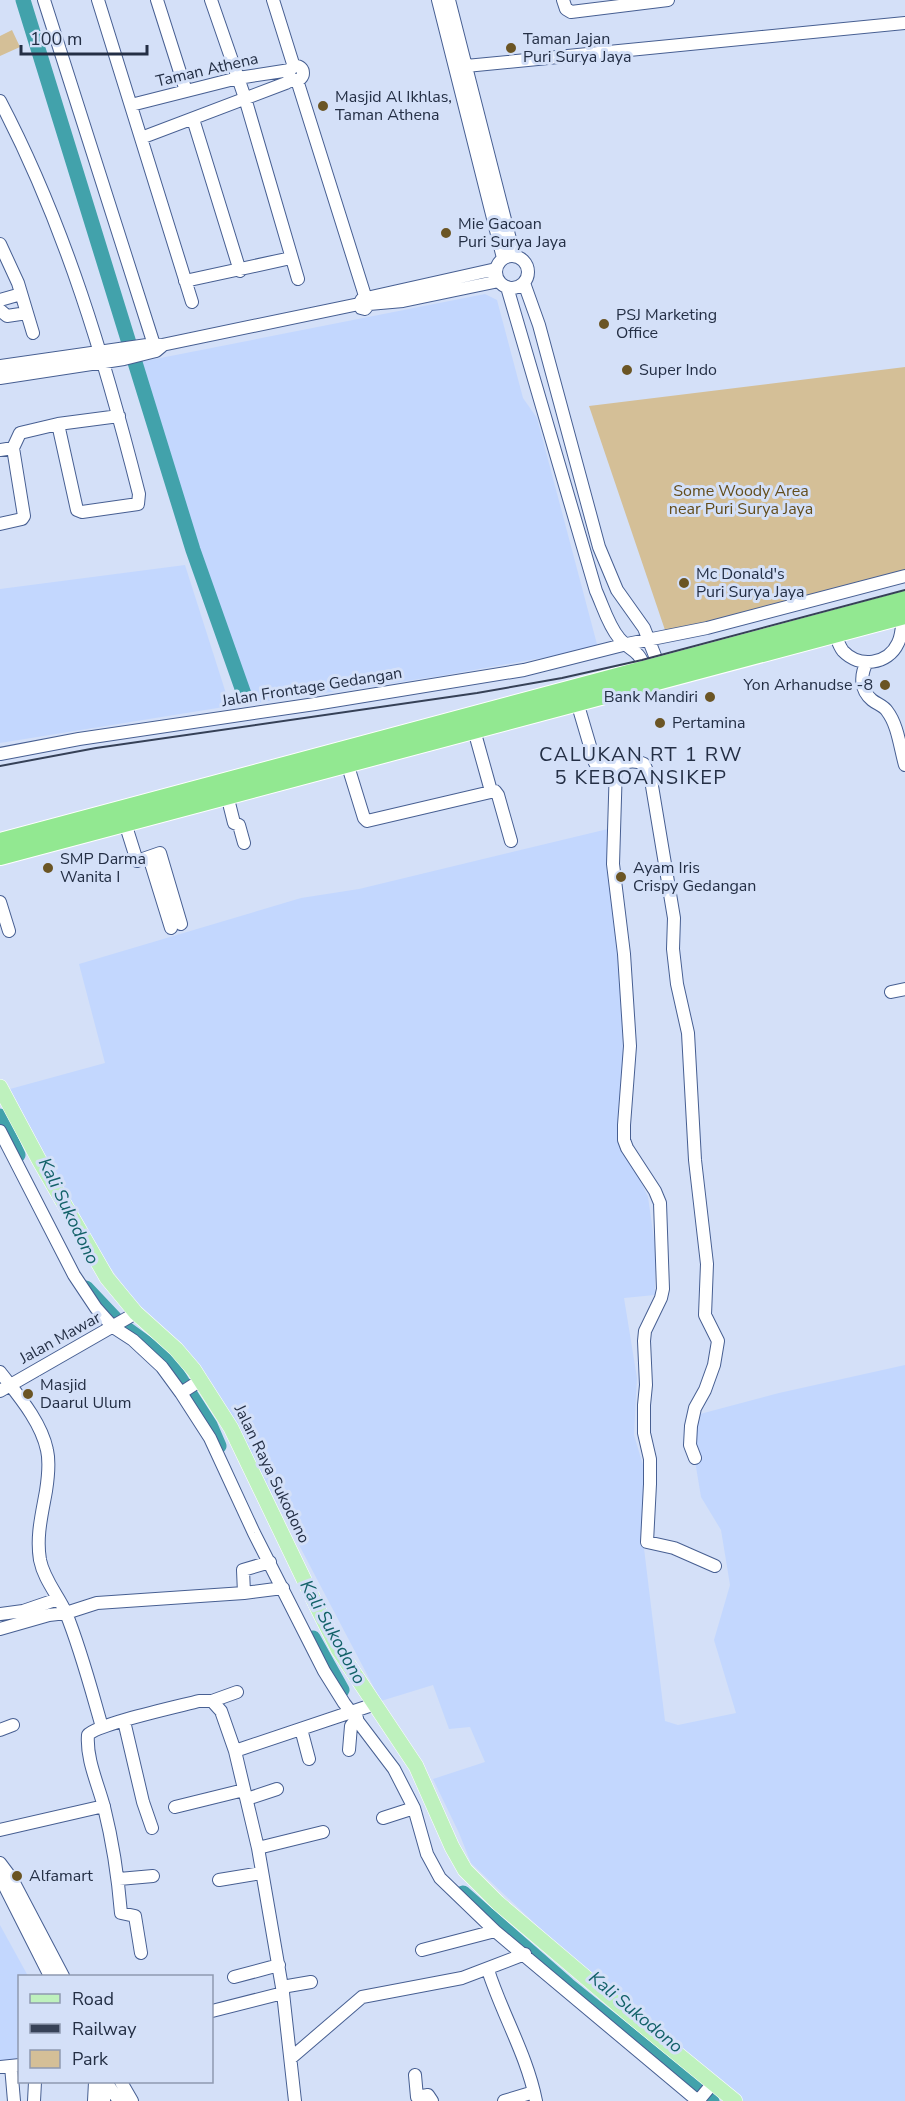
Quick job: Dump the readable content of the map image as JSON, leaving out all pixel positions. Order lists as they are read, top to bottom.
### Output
{
  "streets": {
    "main road": ["Jalan Raya Sukodono"],
    "street": ["Taman Athena", "Jalan Frontage Gedangan", "Jalan Mawar"]
  },
  "crossings": [
    ["Jalan Mawar", "Jalan Raya Sukodono"]
  ],
  "districts": ["CALUKAN RT 1 RW 5 KEBOANSIKEP"],
  "water": ["Kali Sukodono"],
  "parks": ["Some Woody Area near Puri Surya Jaya"],
  "places": [
    "Taman Jajan Puri Surya Jaya",
    "Masjid Al Ikhlas, Taman Athena",
    "Mie Gacoan Puri Surya Jaya",
    "PSJ Marketing Office",
    "Super Indo",
    "Mc Donald's Puri Surya Jaya",
    "Yon Arhanudse -8",
    "Bank Mandiri",
    "Pertamina",
    "SMP Darma Wanita I",
    "Ayam Iris Crispy Gedangan",
    "Masjid Daarul Ulum",
    "Alfamart"
  ],
  "legend": ["Road", "Railway", "Park"],
  "scale_bar": "100 m"
}
